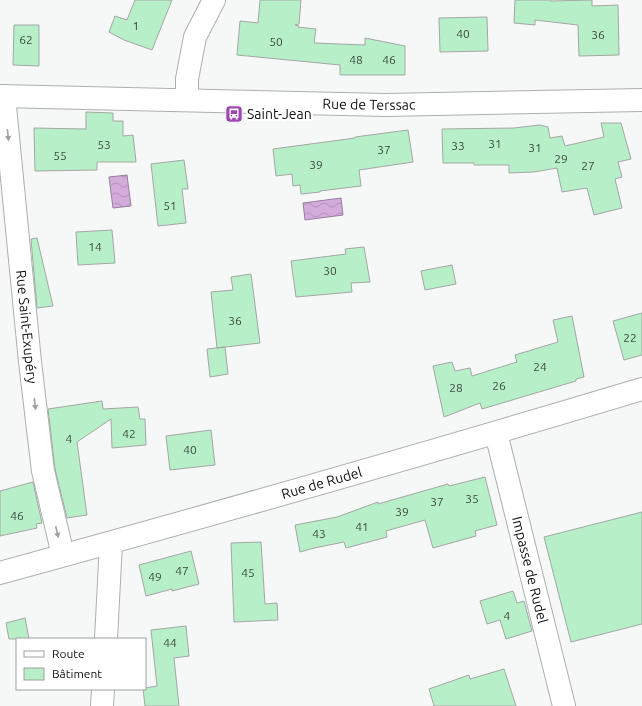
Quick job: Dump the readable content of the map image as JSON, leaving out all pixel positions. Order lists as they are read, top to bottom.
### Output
{
  "streets": {
    "street": [
      "Rue de Terssac",
      "Rue Saint-Exupéry",
      "Rue de Rudel",
      "Impasse de Rudel"
    ]
  },
  "crossings": [
    ["Rue de Terssac", "Rue Saint-Exupéry"],
    ["Rue Saint-Exupéry", "Rue de Rudel"],
    ["Rue de Rudel", "Impasse de Rudel"]
  ],
  "one_way": ["Rue Saint-Exupéry"],
  "places": {
    "bus stop": ["Saint-Jean"]
  },
  "house_numbers": [
    "1",
    "40",
    "36",
    "62",
    "50",
    "48",
    "46",
    "31",
    "53",
    "33",
    "31",
    "37",
    "55",
    "29",
    "39",
    "27",
    "51",
    "14",
    "30",
    "36",
    "22",
    "24",
    "26",
    "28",
    "42",
    "4",
    "40",
    "35",
    "37",
    "39",
    "46",
    "41",
    "43",
    "47",
    "45",
    "49",
    "4",
    "44"
  ],
  "legend": ["Route", "Bâtiment"]
}
